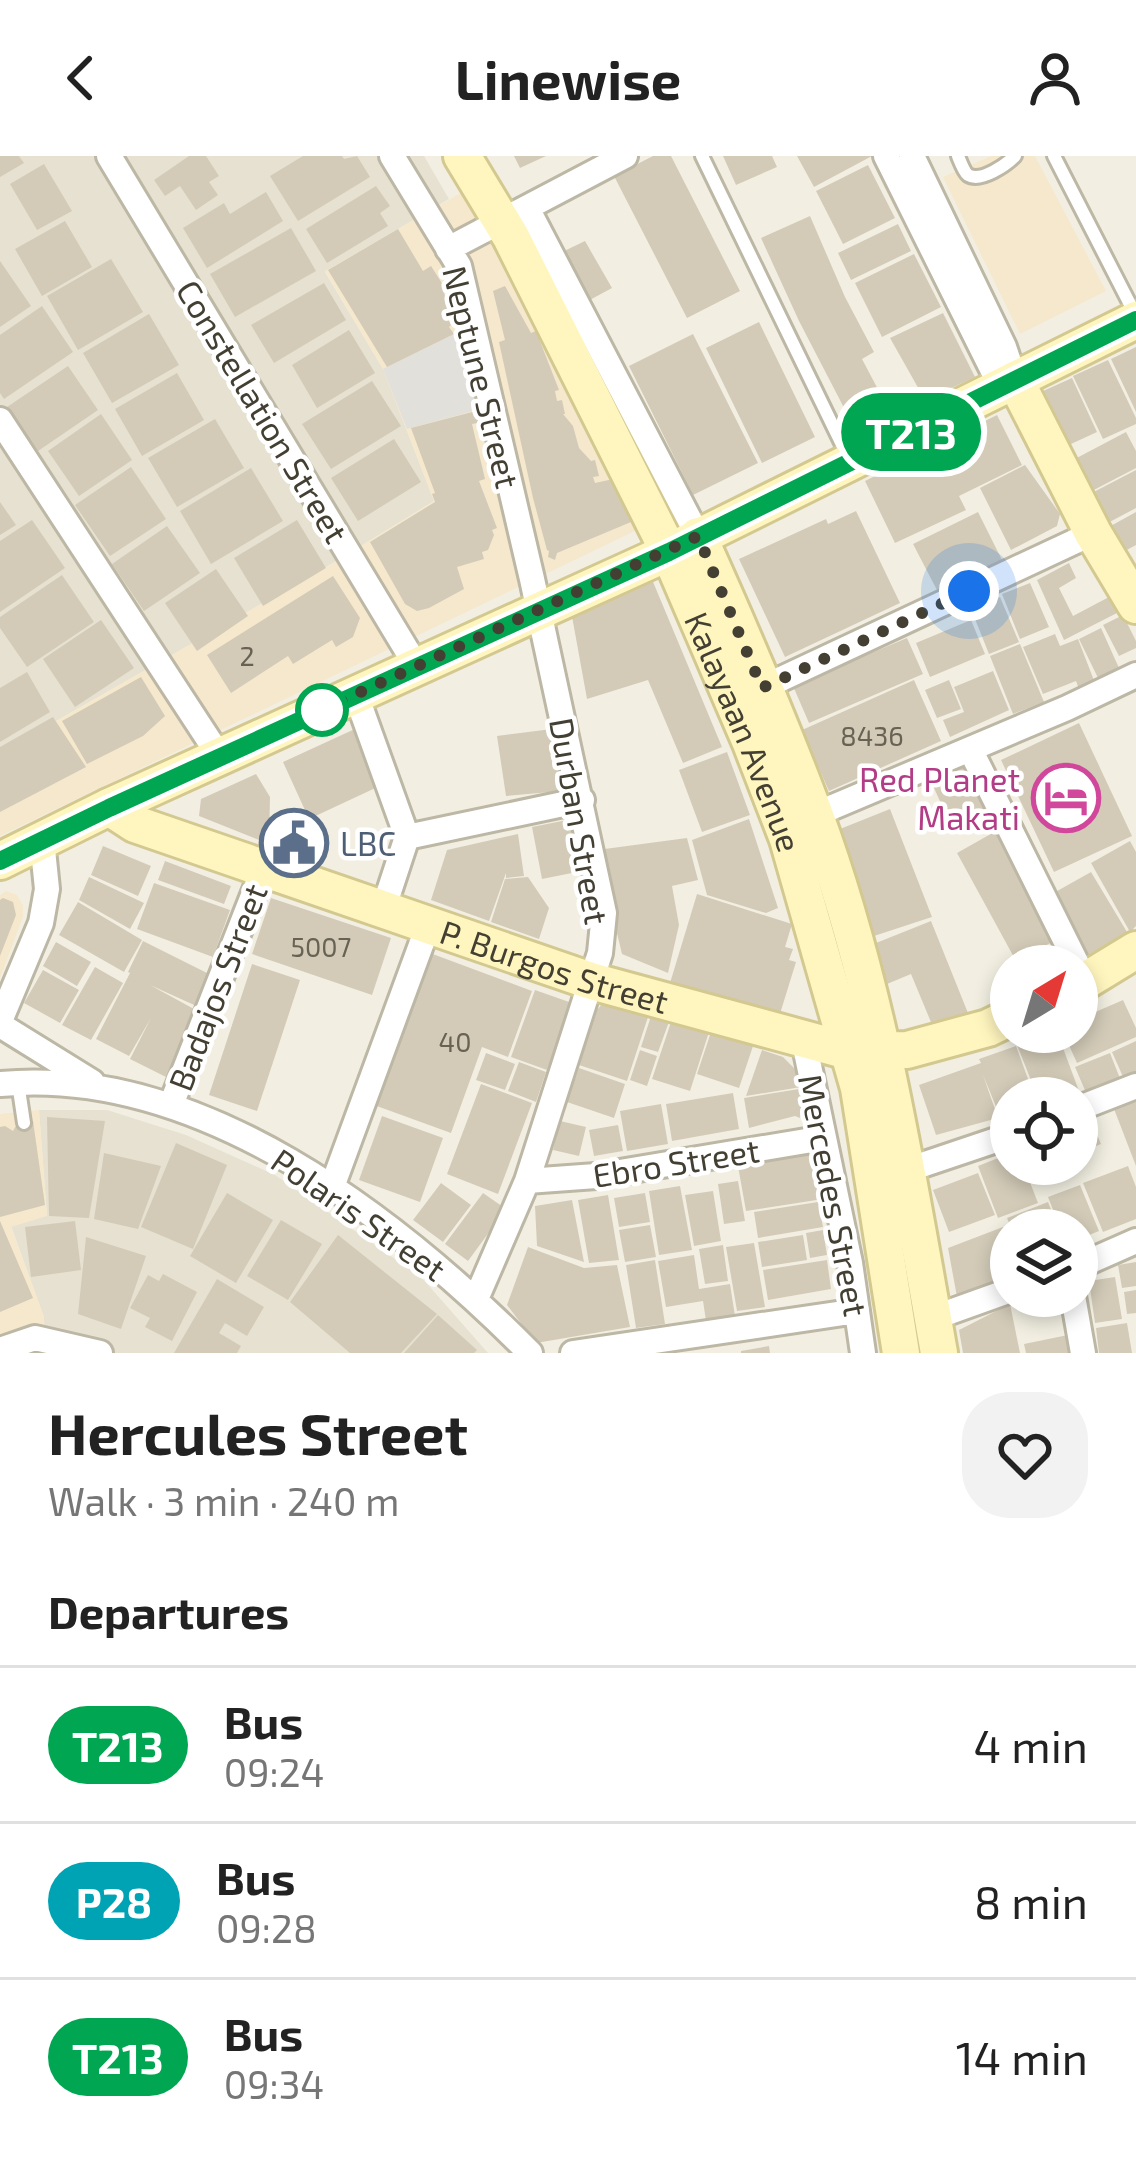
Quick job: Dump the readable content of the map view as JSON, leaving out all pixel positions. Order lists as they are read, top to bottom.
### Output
{
  "streets": {
    "main road": ["Kalayaan Avenue", "P. Burgos Street"],
    "street": [
      "Neptune Street",
      "Constellation Street",
      "Durban Street",
      "Badajos Street",
      "Ebro Street",
      "Mercedes Street",
      "Polaris Street"
    ]
  },
  "crossings": [
    ["Neptune Street", "Durban Street"],
    ["Kalayaan Avenue", "P. Burgos Street"],
    ["Durban Street", "P. Burgos Street"],
    ["Durban Street", "Ebro Street"],
    ["Durban Street", "Polaris Street"],
    ["P. Burgos Street", "Badajos Street"],
    ["P. Burgos Street", "Mercedes Street"],
    ["Badajos Street", "Polaris Street"],
    ["Ebro Street", "Mercedes Street"]
  ],
  "places": {
    "hotel": ["Red Planet Makati"],
    "public building": ["LBC"]
  },
  "lines": ["bus line T213"],
  "house_numbers": [
    "2",
    "8436",
    "5007",
    "40"
  ],
  "north": "top right",
  "page": {
    "header": "Linewise",
    "on_map": "T213",
    "heading": [
      ["Hercules Street", "Walk · 3 min · 240 m"],
      "Departures"
    ],
    "list": [
      {
        "mark": "T213",
        "name": "Bus",
        "note": "09:24",
        "value": "4 min"
      },
      {
        "mark": "P28",
        "name": "Bus",
        "note": "09:28",
        "value": "8 min"
      },
      {
        "mark": "T213",
        "name": "Bus",
        "note": "09:34",
        "value": "14 min"
      }
    ]
  }
}
